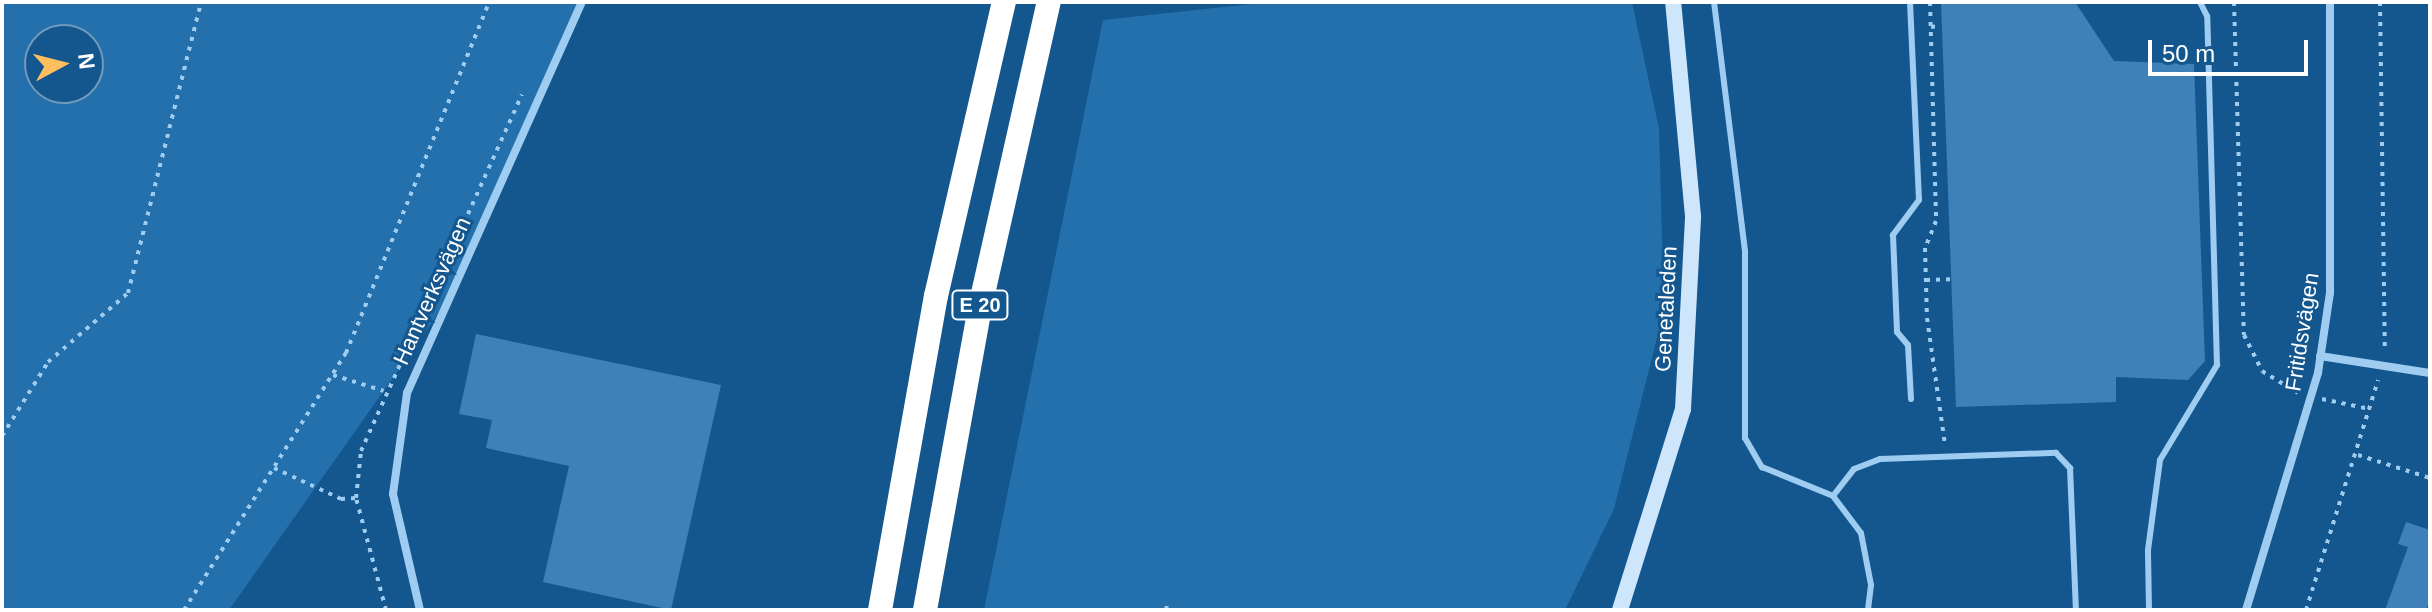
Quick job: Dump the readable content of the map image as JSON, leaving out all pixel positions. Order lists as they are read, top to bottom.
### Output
{
  "streets": {
    "highway": ["E 20"],
    "main road": ["Genetaleden"],
    "street": ["Hantverksvägen", "Fritidsvägen"]
  },
  "scale_bar": "50 m",
  "north": "right"
}
